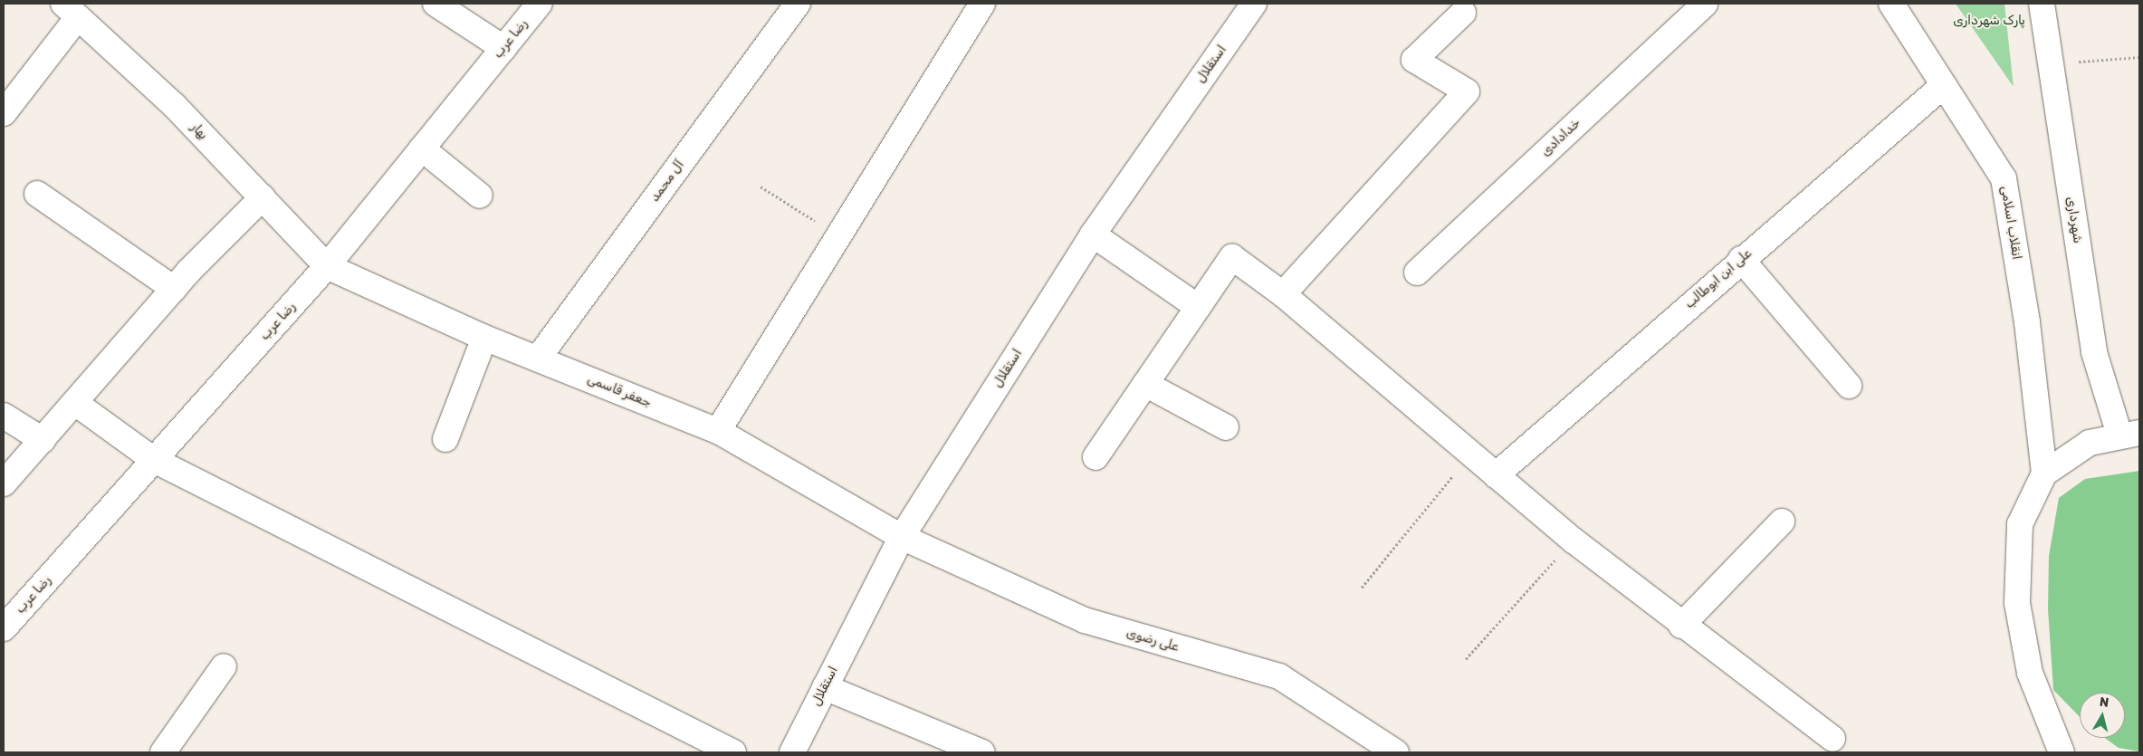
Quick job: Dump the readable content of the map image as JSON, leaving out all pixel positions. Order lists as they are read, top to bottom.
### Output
{
  "streets": {
    "street": [
      "رضا عرب",
      "استقلال",
      "بهار",
      "خدادادی",
      "آل محمد",
      "شهرداری",
      "انقلاب اسلامی",
      "علی ابن ابوطالب",
      "جعفر قاسمی",
      "علی رضوی"
    ]
  },
  "crossings": [
    ["رضا عرب", "بهار"],
    ["رضا عرب", "جعفر قاسمی"],
    ["استقلال", "جعفر قاسمی"],
    ["استقلال", "علی رضوی"],
    ["بهار", "جعفر قاسمی"],
    ["آل محمد", "جعفر قاسمی"],
    ["انقلاب اسلامی", "علی ابن ابوطالب"],
    ["جعفر قاسمی", "علی رضوی"]
  ],
  "parks": ["پارک شهرداری"],
  "north": "top"
}
